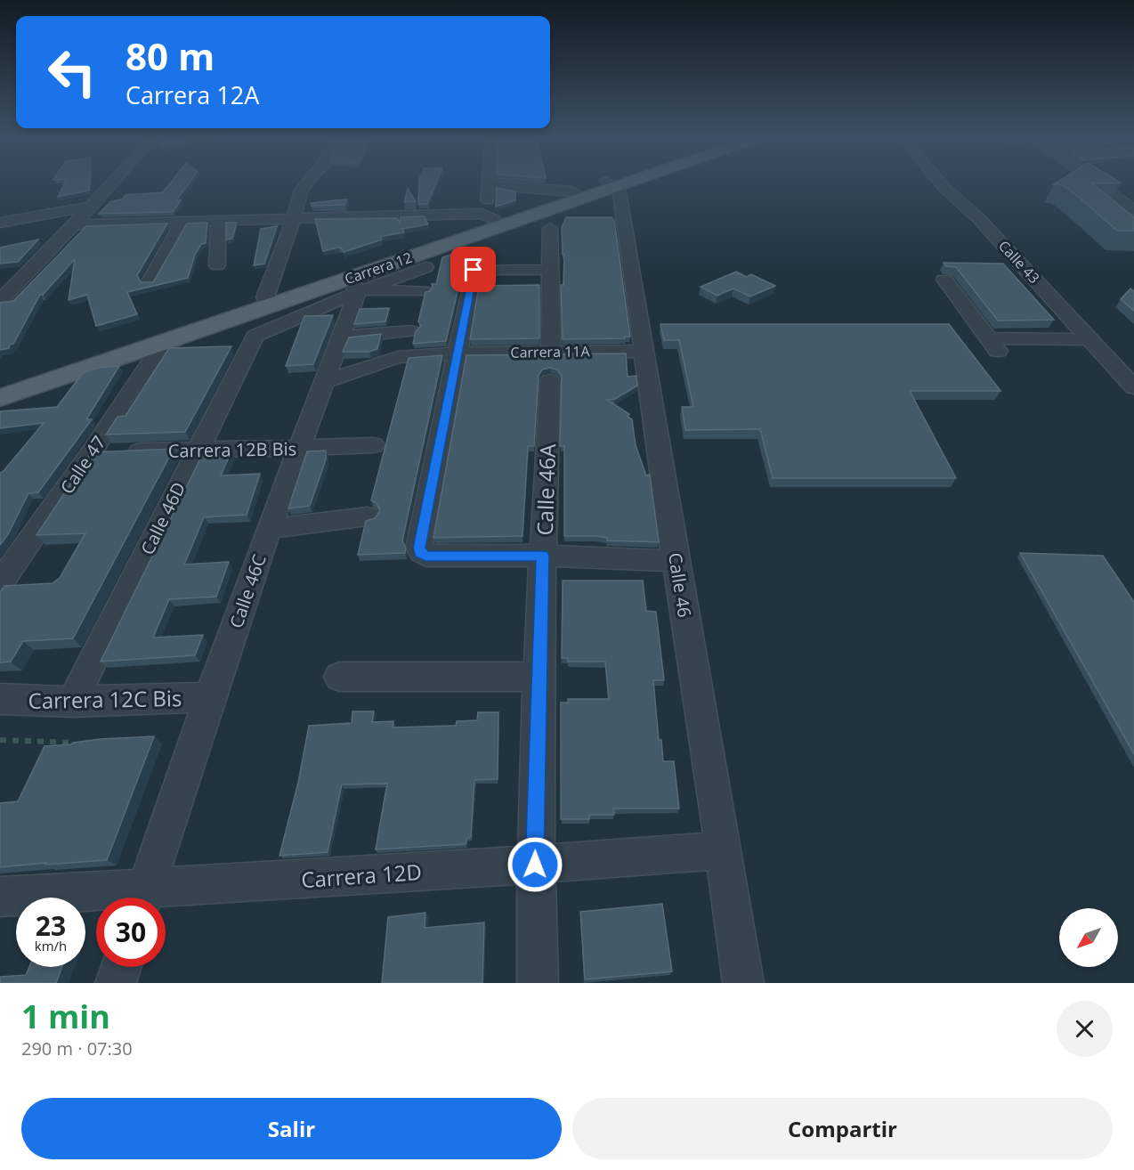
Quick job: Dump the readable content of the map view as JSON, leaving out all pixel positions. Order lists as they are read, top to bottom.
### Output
{
  "streets": {
    "main road": ["Carrera 12"],
    "street": [
      "Calle 43",
      "Carrera 11A",
      "Carrera 12B Bis",
      "Calle 47",
      "Calle 46A",
      "Calle 46D",
      "Calle 46",
      "Calle 46C",
      "Carrera 12C Bis",
      "Carrera 12D"
    ]
  },
  "crossings": [
    ["Carrera 12", "Calle 47"],
    ["Carrera 12", "Calle 46D"],
    ["Carrera 12", "Calle 46C"],
    ["Carrera 11A", "Calle 46A"],
    ["Carrera 11A", "Calle 46"],
    ["Carrera 11A", "Calle 46C"],
    ["Carrera 12B Bis", "Calle 47"],
    ["Carrera 12B Bis", "Calle 46D"],
    ["Carrera 12B Bis", "Calle 46C"],
    ["Calle 46A", "Carrera 12D"],
    ["Calle 46D", "Calle 46C"],
    ["Calle 46D", "Carrera 12C Bis"],
    ["Calle 46", "Carrera 12D"],
    ["Calle 46C", "Carrera 12C Bis"]
  ],
  "north": "bottom left",
  "page": {
    "turn": ["80 m", "Carrera 12A"],
    "speed": "23 km/h",
    "limit": "30",
    "heading": ["1 min", "290 m · 07:30"],
    "buttons": ["Salir", "Compartir"]
  }
}
